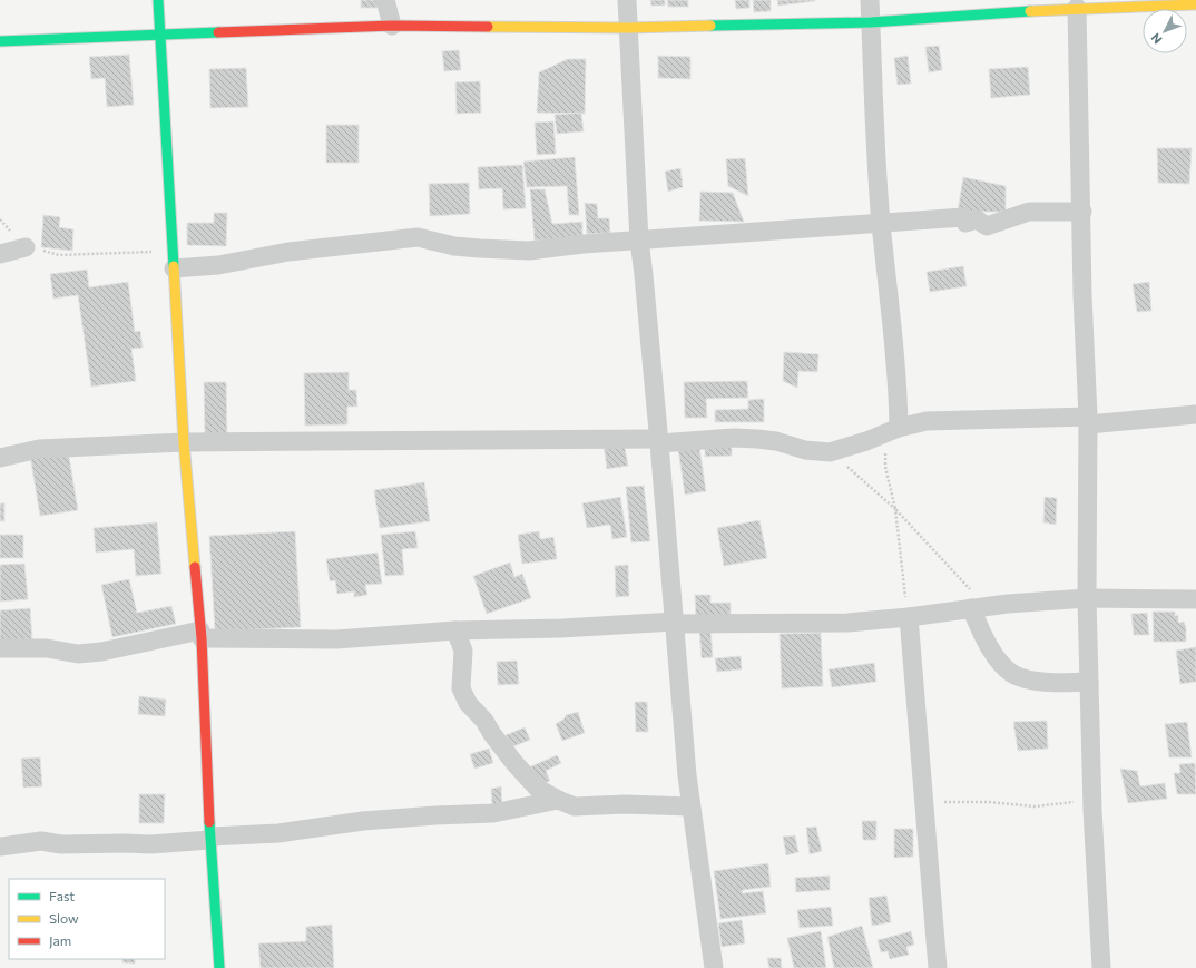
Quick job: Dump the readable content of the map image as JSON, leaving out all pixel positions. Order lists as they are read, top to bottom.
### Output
{
  "legend": ["Fast", "Slow", "Jam"],
  "north": "bottom left"
}
